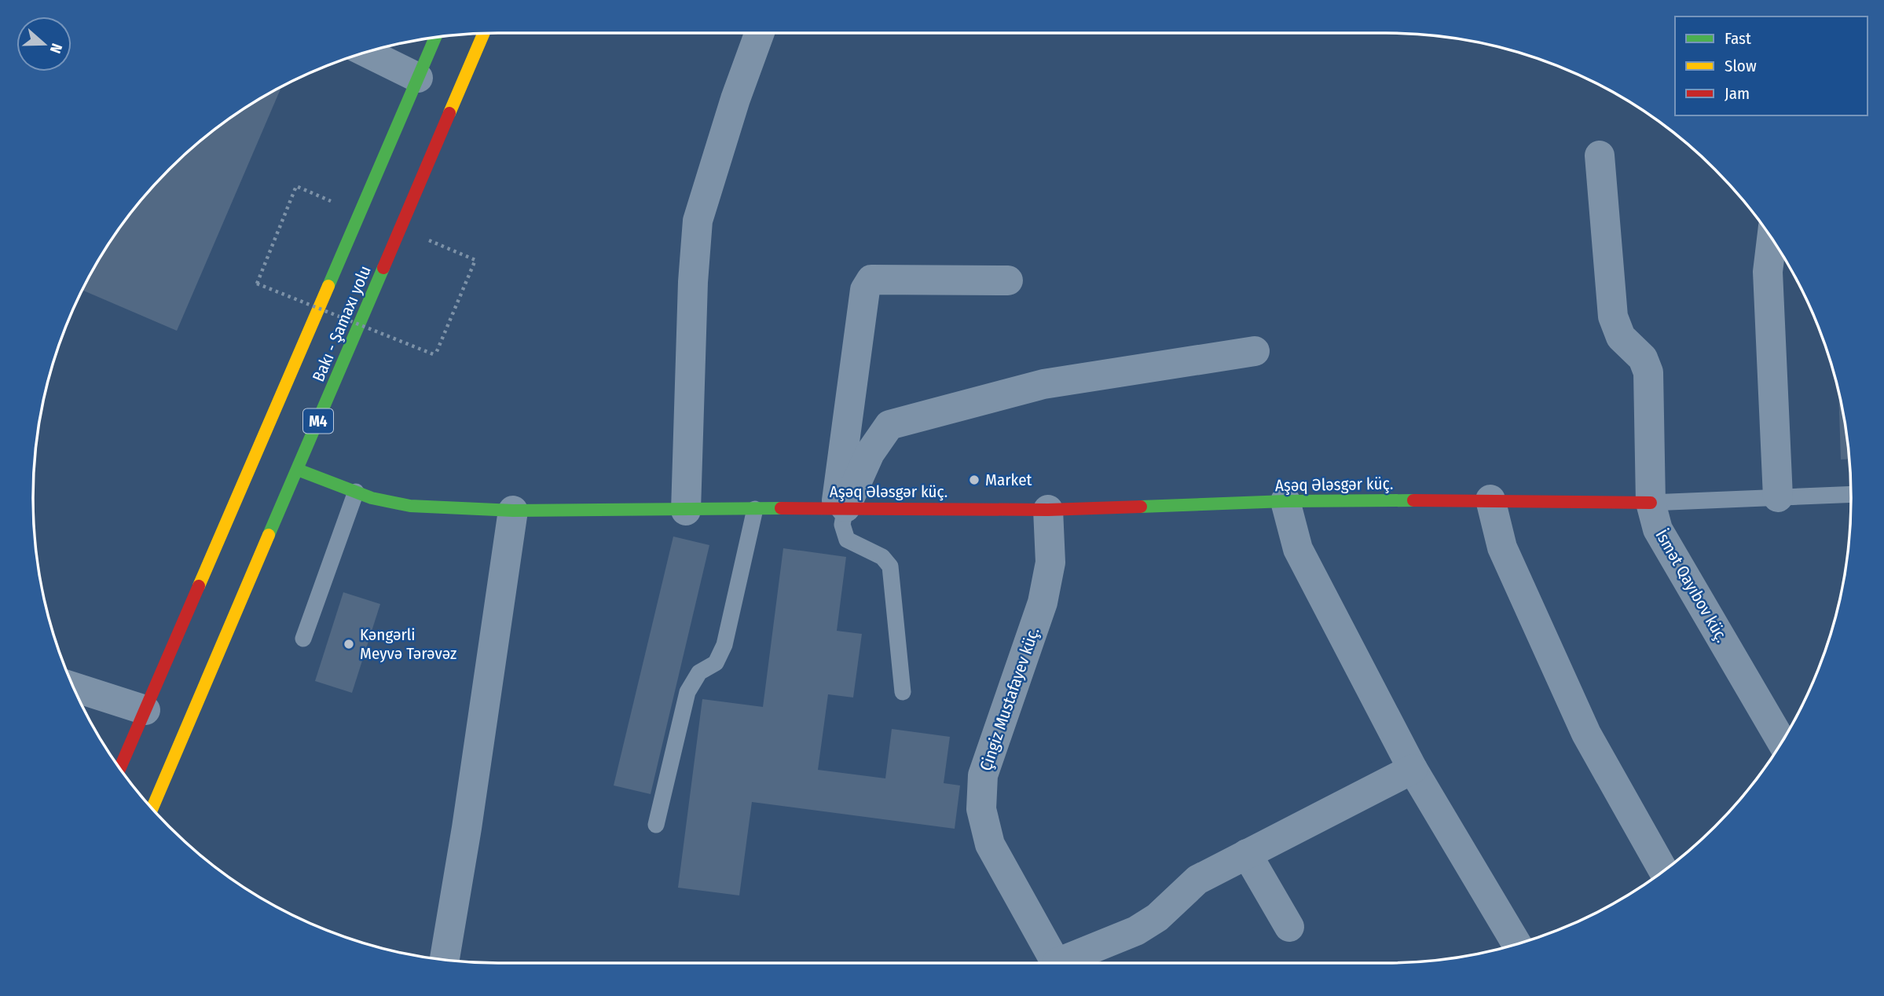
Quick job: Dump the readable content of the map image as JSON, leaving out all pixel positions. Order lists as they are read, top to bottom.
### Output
{
  "streets": {
    "main road": ["Bakı - Şamaxı yolu", "M4", "Aşəq Ələsgər küç."],
    "street": ["İsmət Qayıbov küç.", "Çingiz Mustafayev küç."]
  },
  "crossings": [
    ["Bakı - Şamaxı yolu", "Aşəq Ələsgər küç."],
    ["Aşəq Ələsgər küç.", "İsmət Qayıbov küç."],
    ["Aşəq Ələsgər küç.", "Çingiz Mustafayev küç."]
  ],
  "places": ["Market", "Kəngərli Meyvə Tərəvəz"],
  "legend": ["Fast", "Slow", "Jam"],
  "north": "right"
}
